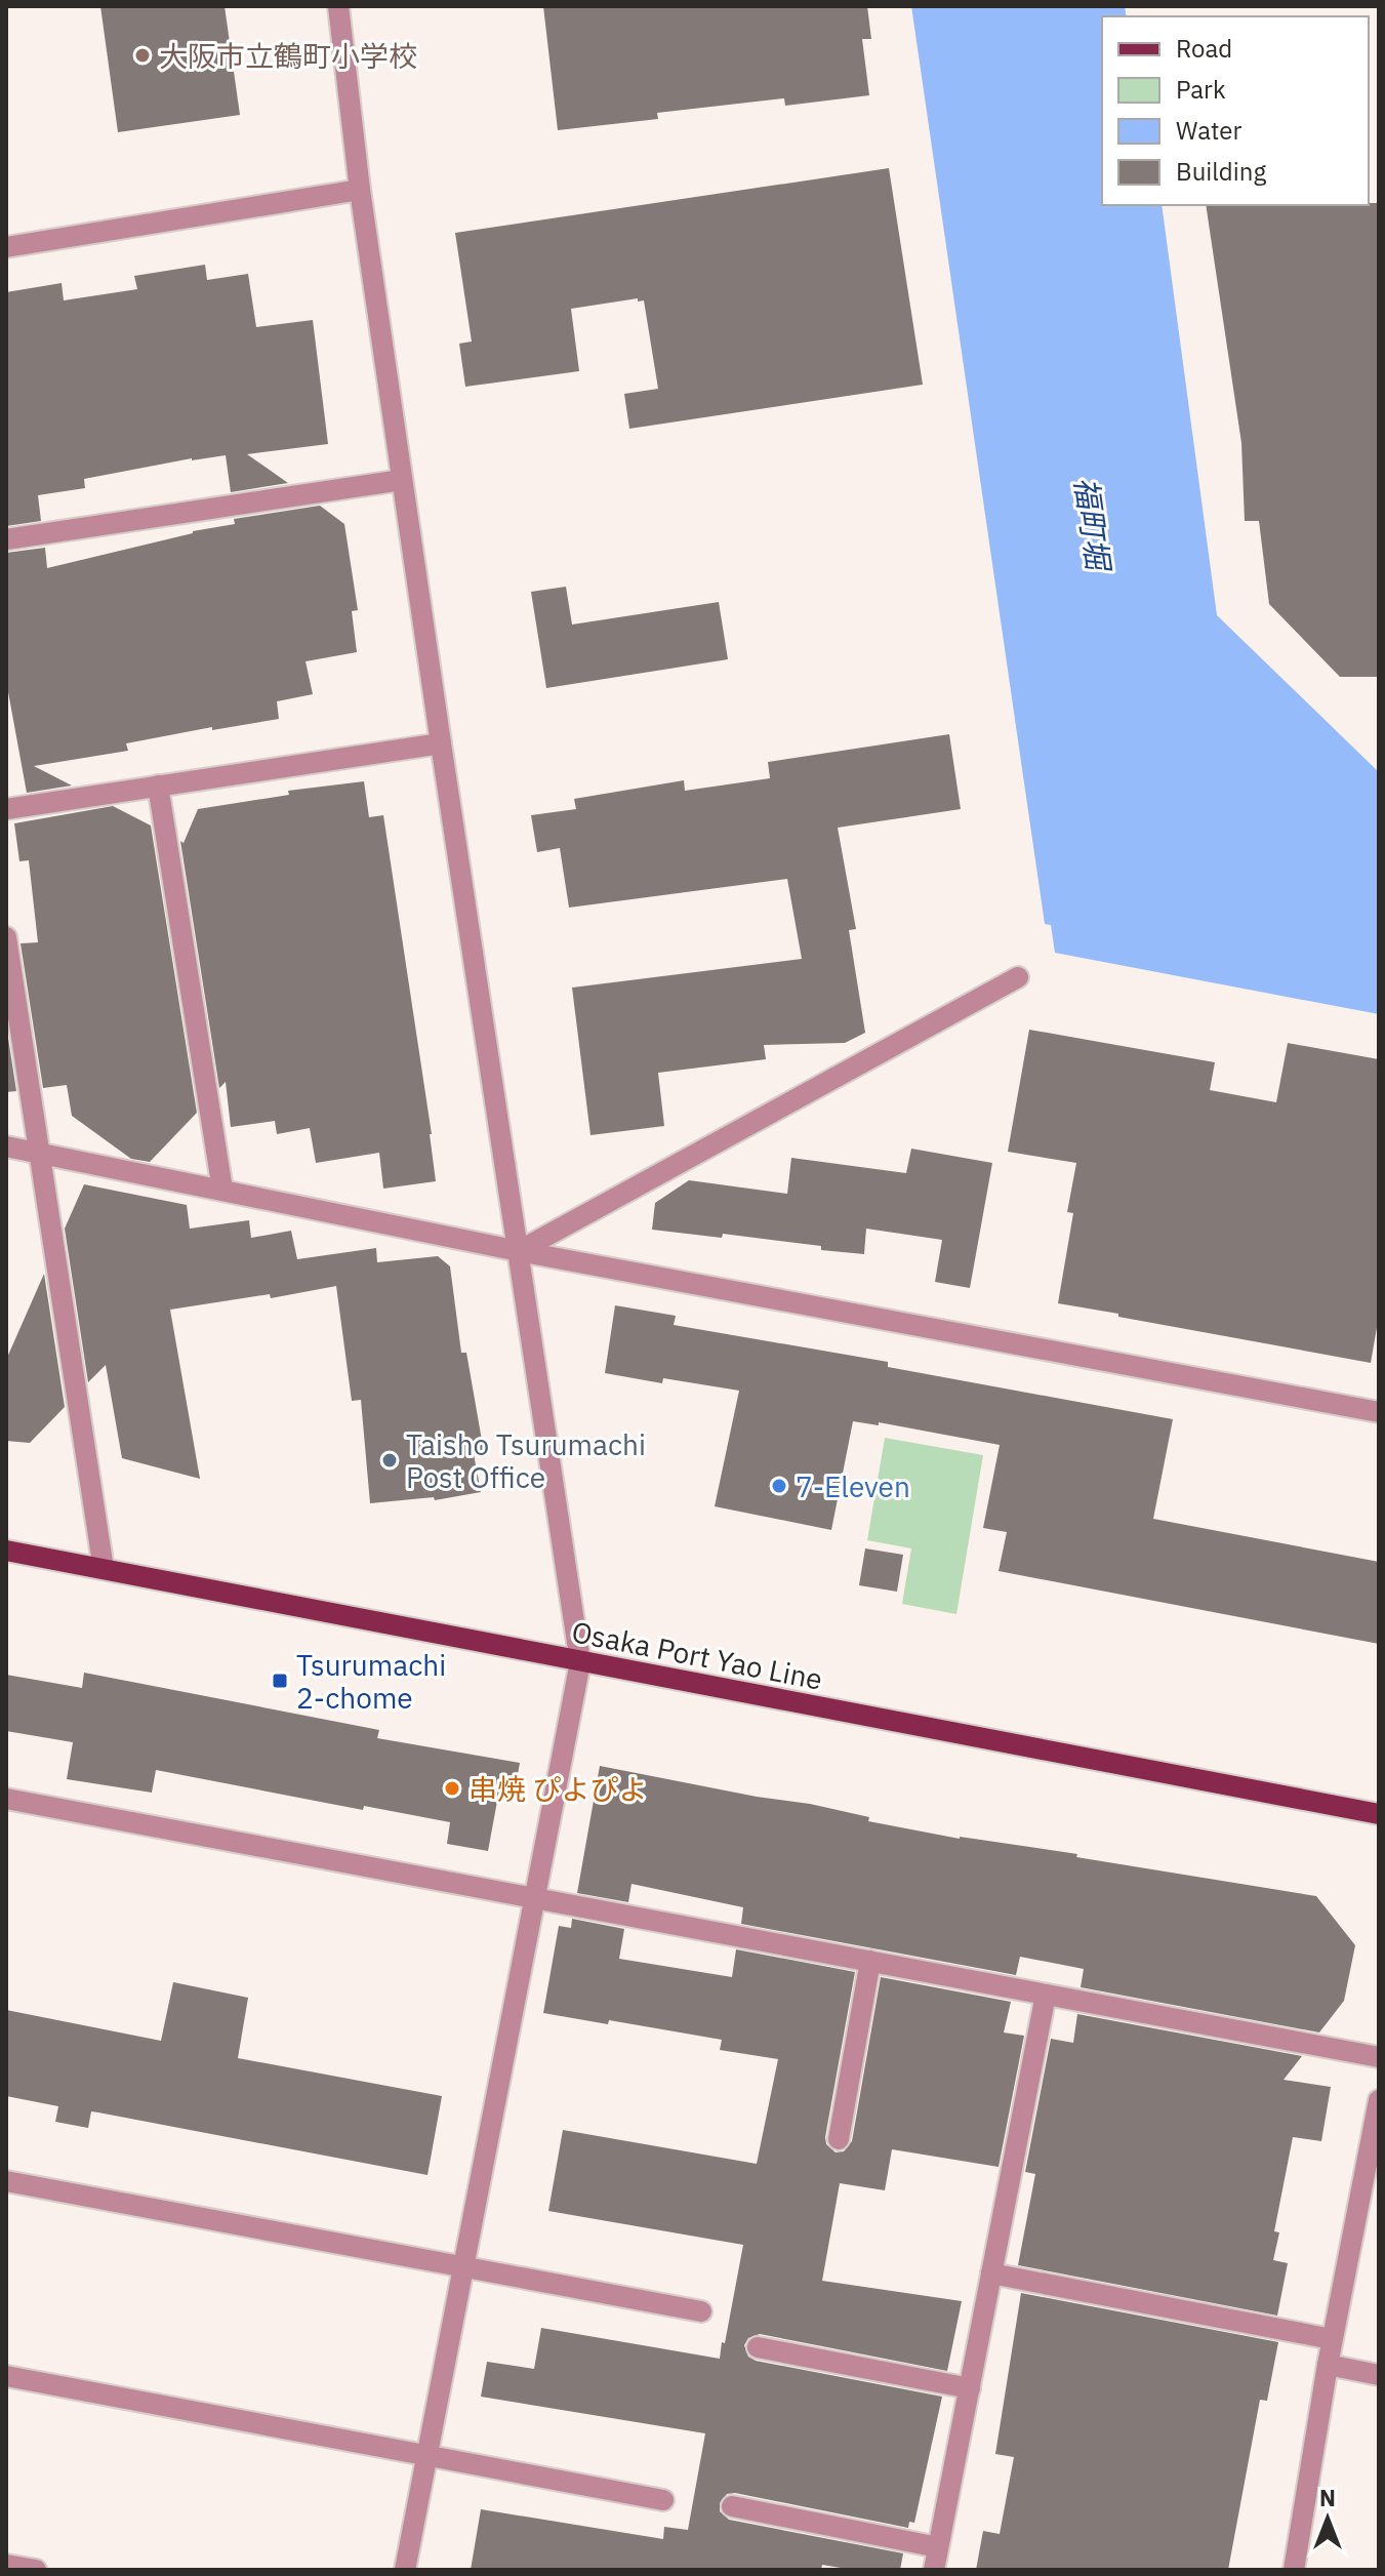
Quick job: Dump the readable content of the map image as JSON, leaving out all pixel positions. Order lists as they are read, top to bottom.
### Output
{
  "streets": {
    "main road": ["Osaka Port Yao Line"]
  },
  "water": ["福町堀"],
  "places": {
    "other": [
      "大阪市立鶴町小学校",
      "Taisho Tsurumachi Post Office",
      "7-Eleven",
      "串焼 ぴよぴよ"
    ],
    "transit": ["Tsurumachi 2-chome"]
  },
  "legend": [
    "Road",
    "Park",
    "Water",
    "Building"
  ],
  "north": "top"
}
